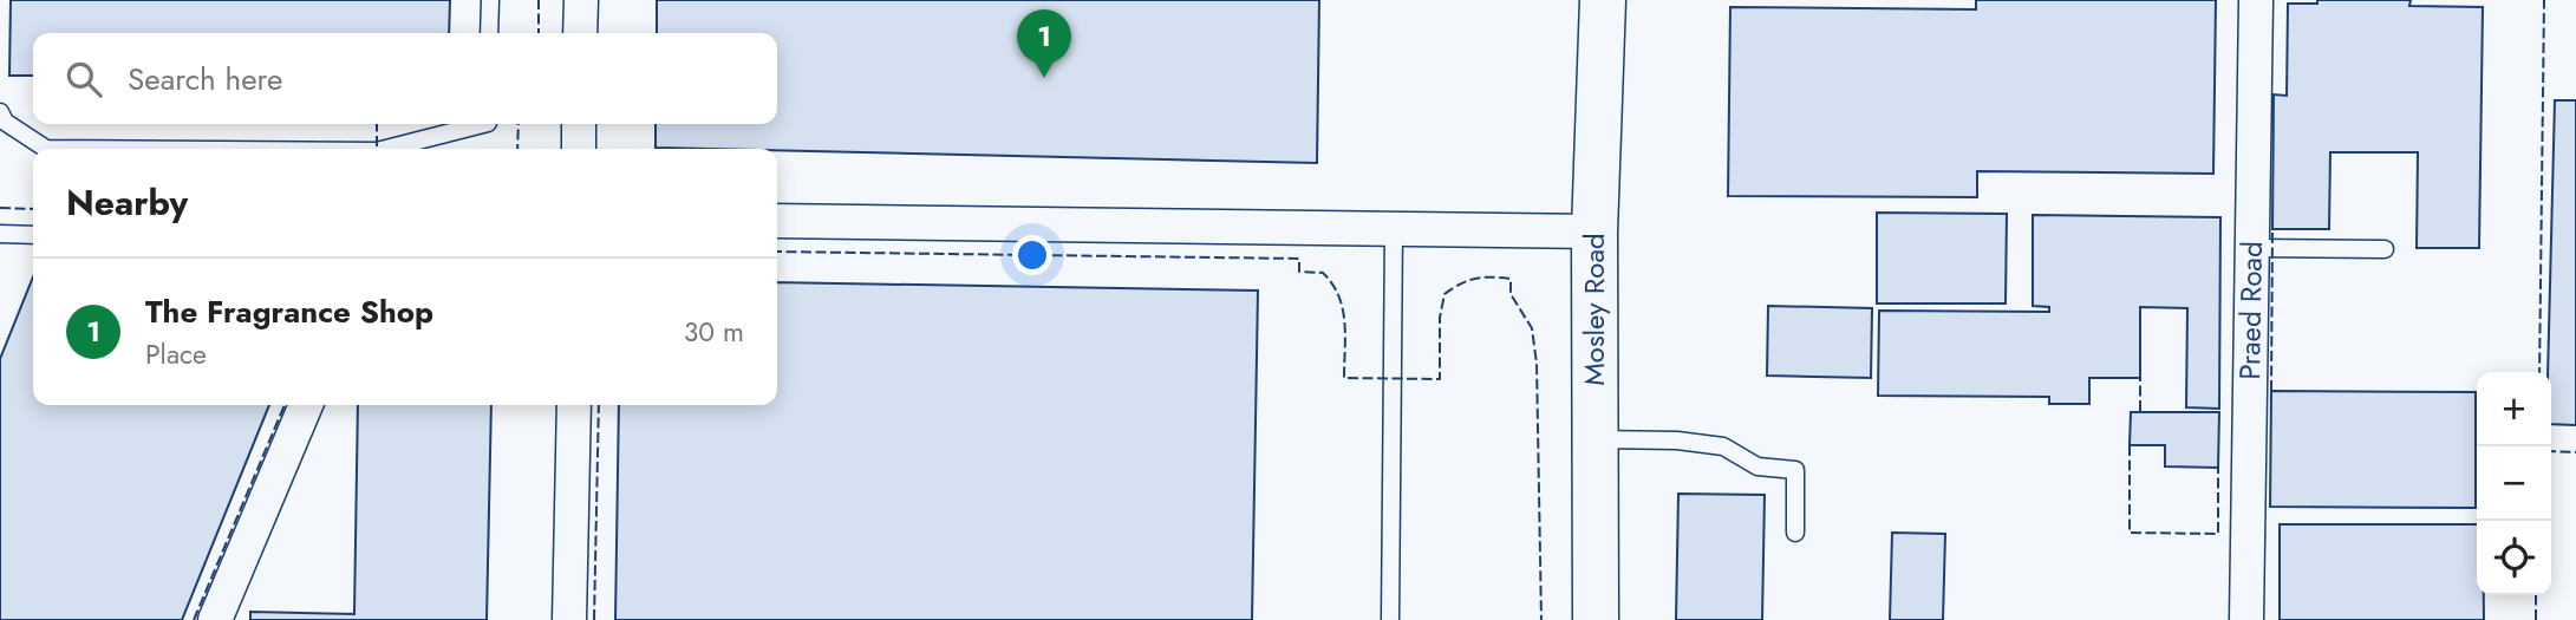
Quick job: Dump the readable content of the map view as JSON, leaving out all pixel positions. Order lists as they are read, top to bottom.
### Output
{
  "streets": {
    "main road": ["Mosley Road"],
    "street": ["Praed Road"]
  },
  "page": {
    "pins": "1",
    "search": "Search here",
    "heading": "Nearby",
    "list": [
      {
        "mark": "1",
        "name": "The Fragrance Shop",
        "note": "Place",
        "value": "30 m"
      }
    ],
    "map_buttons": ["+", "−"]
  }
}
